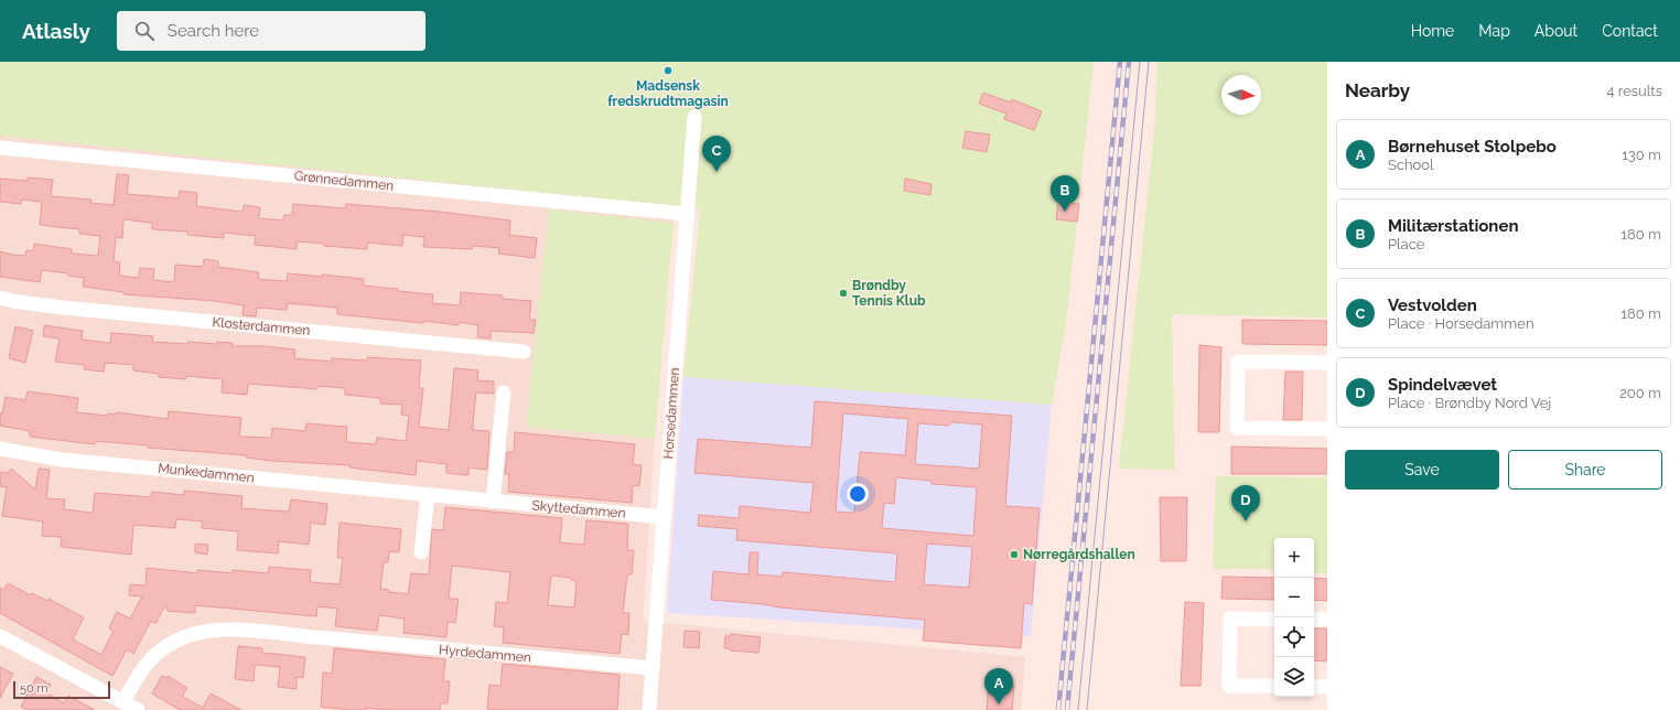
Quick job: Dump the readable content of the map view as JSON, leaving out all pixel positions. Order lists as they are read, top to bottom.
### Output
{
  "streets": {
    "street": [
      "Grønnedammen",
      "Klosterdammen",
      "Horsedammen",
      "Munkedammen",
      "Skyttedammen",
      "Hyrdedammen"
    ]
  },
  "crossings": [
    ["Grønnedammen", "Horsedammen"],
    ["Horsedammen", "Skyttedammen"],
    ["Horsedammen", "Hyrdedammen"],
    ["Munkedammen", "Skyttedammen"]
  ],
  "places": ["Madsensk fredskrudtmagasin", "Brøndby Tennis Klub", "Nørregårdshallen"],
  "scale_bar": "50 m",
  "north": "right",
  "page": {
    "header": "Atlasly",
    "search": "Search here",
    "nav": [
      "Home",
      "Map",
      "About",
      "Contact"
    ],
    "heading": ["Nearby", "4 results"],
    "list": [
      {
        "mark": "A",
        "name": "Børnehuset Stolpebo",
        "note": "School",
        "value": "130 m"
      },
      {
        "mark": "B",
        "name": "Militærstationen",
        "note": "Place",
        "value": "180 m"
      },
      {
        "mark": "C",
        "name": "Vestvolden",
        "note": "Place · Horsedammen",
        "value": "180 m"
      },
      {
        "mark": "D",
        "name": "Spindelvævet",
        "note": "Place · Brøndby Nord Vej",
        "value": "200 m"
      }
    ],
    "pins": [
      "C",
      "B",
      "D",
      "A"
    ],
    "buttons": ["Save", "Share"],
    "map_buttons": ["+", "−"],
    "scale": "50 m"
  }
}
